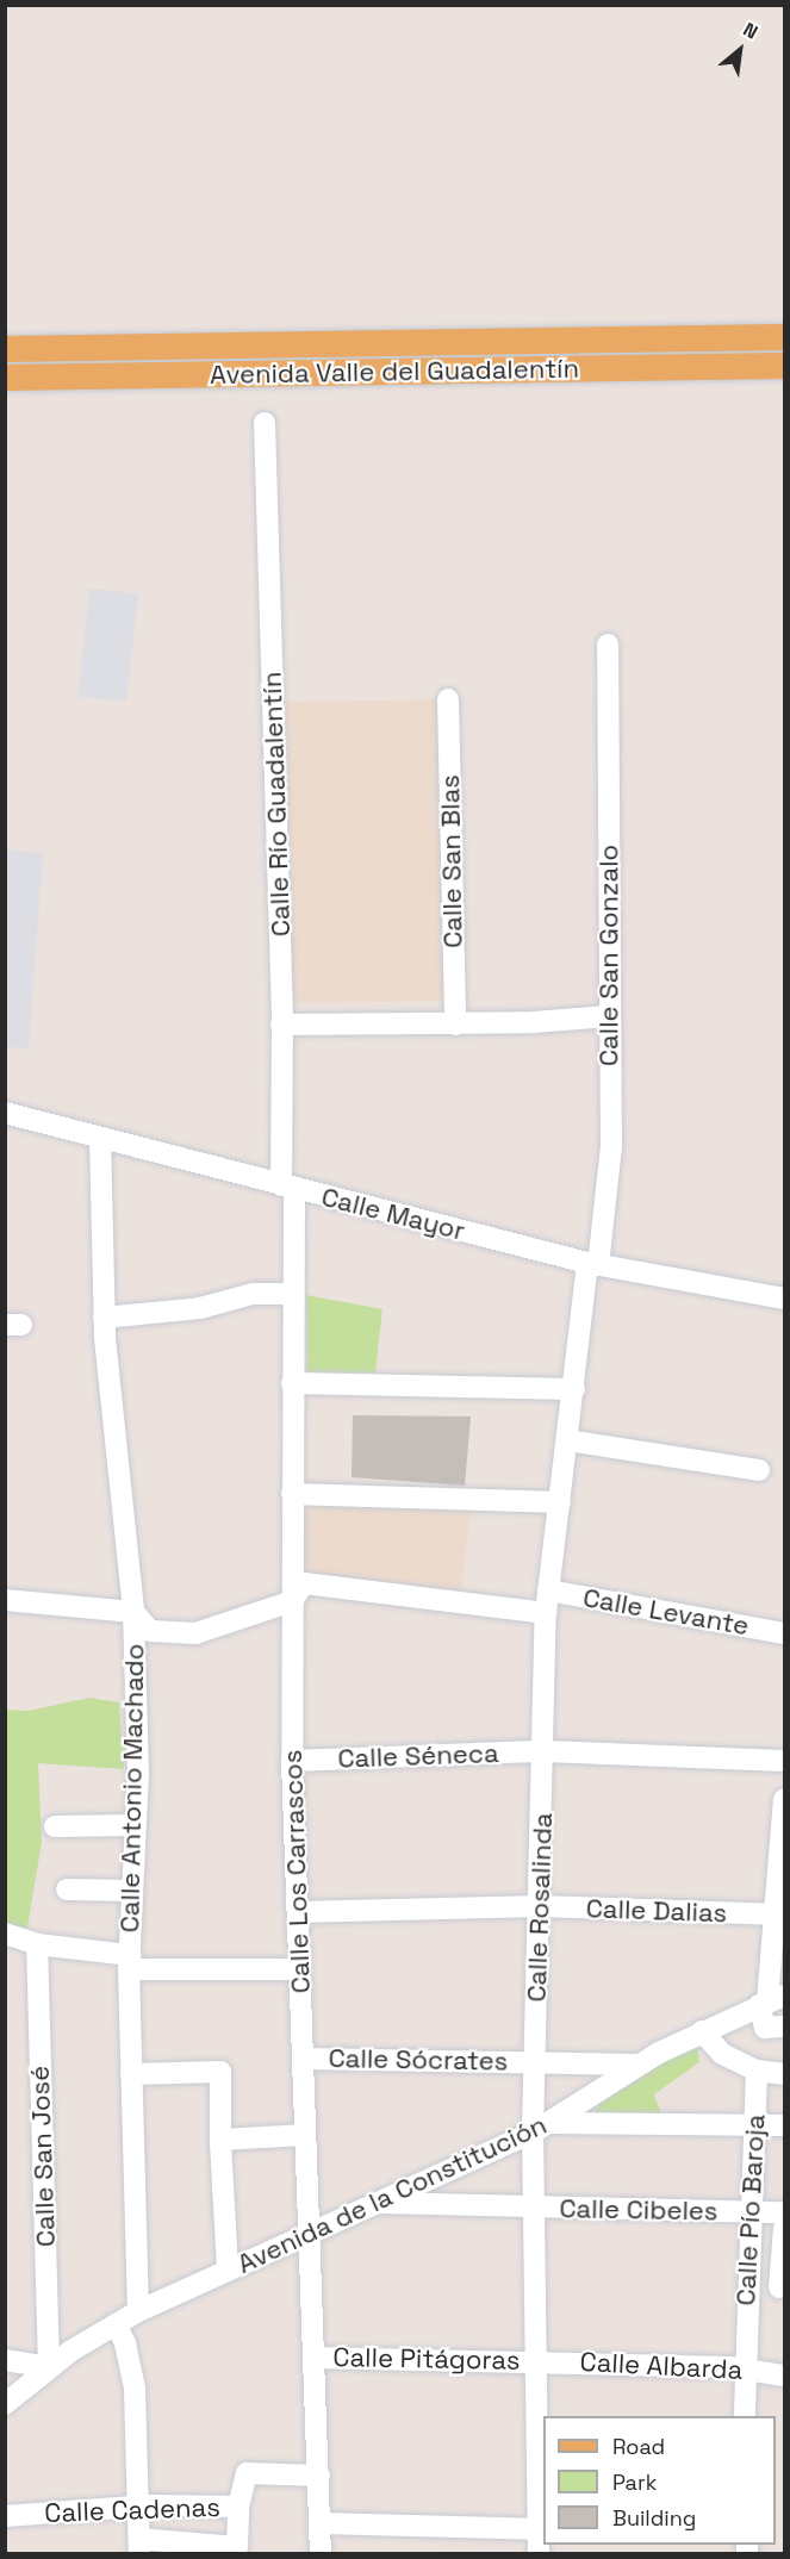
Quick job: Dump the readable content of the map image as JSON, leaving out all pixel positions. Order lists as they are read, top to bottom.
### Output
{
  "streets": {
    "main road": ["Avenida Valle del Guadalentín"],
    "street": [
      "Calle Río Guadalentín",
      "Calle San Blas",
      "Calle San Gonzalo",
      "Calle Mayor",
      "Calle Levante",
      "Calle Séneca",
      "Calle Antonio Machado",
      "Calle Los Carrascos",
      "Calle Rosalinda",
      "Calle Dalias",
      "Calle Sócrates",
      "Calle San José",
      "Avenida de la Constitución",
      "Calle Cibeles",
      "Calle Pío Baroja",
      "Calle Pitágoras",
      "Calle Albarda",
      "Calle Cadenas"
    ]
  },
  "crossings": [
    ["Calle Río Guadalentín", "Calle Mayor"],
    ["Calle Río Guadalentín", "Calle Los Carrascos"],
    ["Calle San Gonzalo", "Calle Mayor"],
    ["Calle San Gonzalo", "Calle Rosalinda"],
    ["Calle Mayor", "Calle Antonio Machado"],
    ["Calle Mayor", "Calle Los Carrascos"],
    ["Calle Mayor", "Calle Rosalinda"],
    ["Calle Levante", "Calle Rosalinda"],
    ["Calle Séneca", "Calle Los Carrascos"],
    ["Calle Séneca", "Calle Rosalinda"],
    ["Calle Antonio Machado", "Avenida de la Constitución"],
    ["Calle Los Carrascos", "Calle Dalias"],
    ["Calle Los Carrascos", "Calle Sócrates"],
    ["Calle Los Carrascos", "Avenida de la Constitución"],
    ["Calle Los Carrascos", "Calle Pitágoras"],
    ["Calle Los Carrascos", "Calle Cadenas"],
    ["Calle Rosalinda", "Calle Dalias"],
    ["Calle Rosalinda", "Calle Sócrates"],
    ["Calle Rosalinda", "Avenida de la Constitución"],
    ["Calle Rosalinda", "Calle Cibeles"],
    ["Calle Rosalinda", "Calle Pitágoras"],
    ["Calle Rosalinda", "Calle Albarda"],
    ["Calle Sócrates", "Avenida de la Constitución"],
    ["Calle San José", "Avenida de la Constitución"],
    ["Avenida de la Constitución", "Calle Cibeles"],
    ["Calle Cibeles", "Calle Pío Baroja"],
    ["Calle Pío Baroja", "Calle Albarda"],
    ["Calle Pitágoras", "Calle Albarda"]
  ],
  "legend": ["Road", "Park", "Building"],
  "north": "top right"
}
